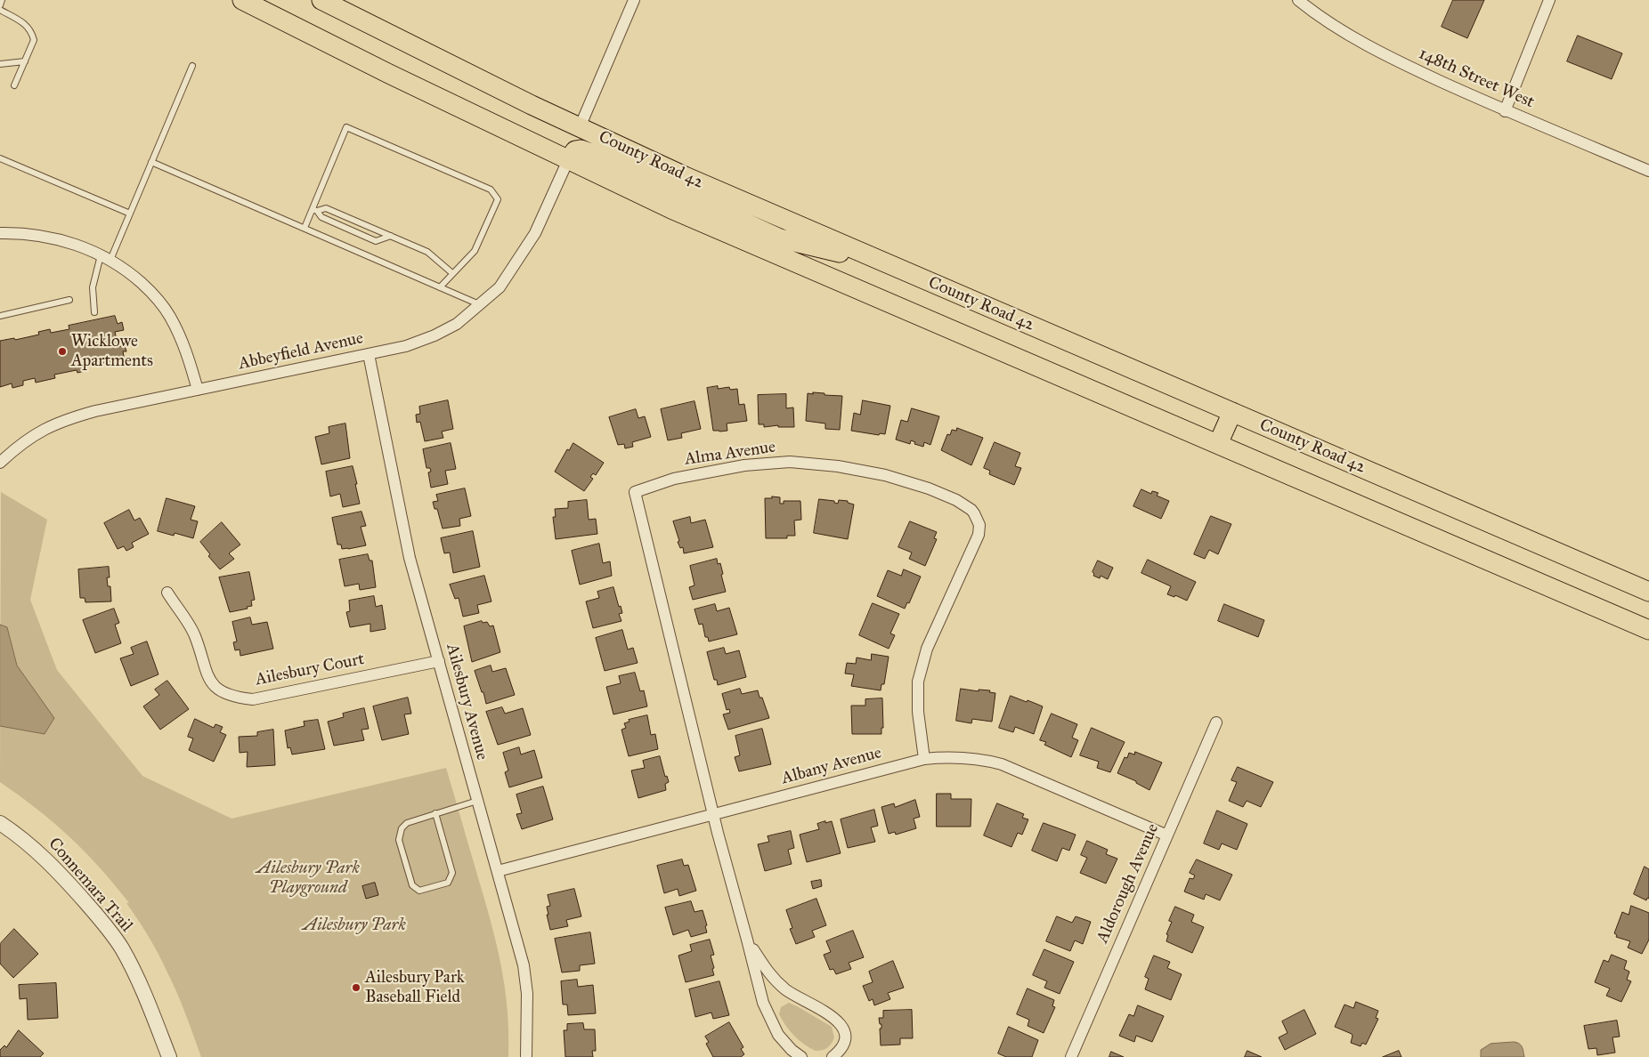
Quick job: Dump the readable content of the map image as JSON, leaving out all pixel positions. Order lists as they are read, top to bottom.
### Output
{
  "streets": {
    "highway": ["County Road 42"],
    "street": [
      "148th Street West",
      "Abbeyfield Avenue",
      "Alma Avenue",
      "Ailesbury Court",
      "Ailesbury Avenue",
      "Albany Avenue",
      "Aldorough Avenue",
      "Connemara Trail"
    ]
  },
  "crossings": [
    ["County Road 42", "Abbeyfield Avenue"],
    ["Abbeyfield Avenue", "Ailesbury Avenue"],
    ["Alma Avenue", "Albany Avenue"],
    ["Ailesbury Court", "Ailesbury Avenue"],
    ["Ailesbury Avenue", "Albany Avenue"],
    ["Albany Avenue", "Aldorough Avenue"]
  ],
  "parks": ["Ailesbury Park Playground", "Ailesbury Park"],
  "places": ["Wicklowe Apartments", "Ailesbury Park Baseball Field"]
}
